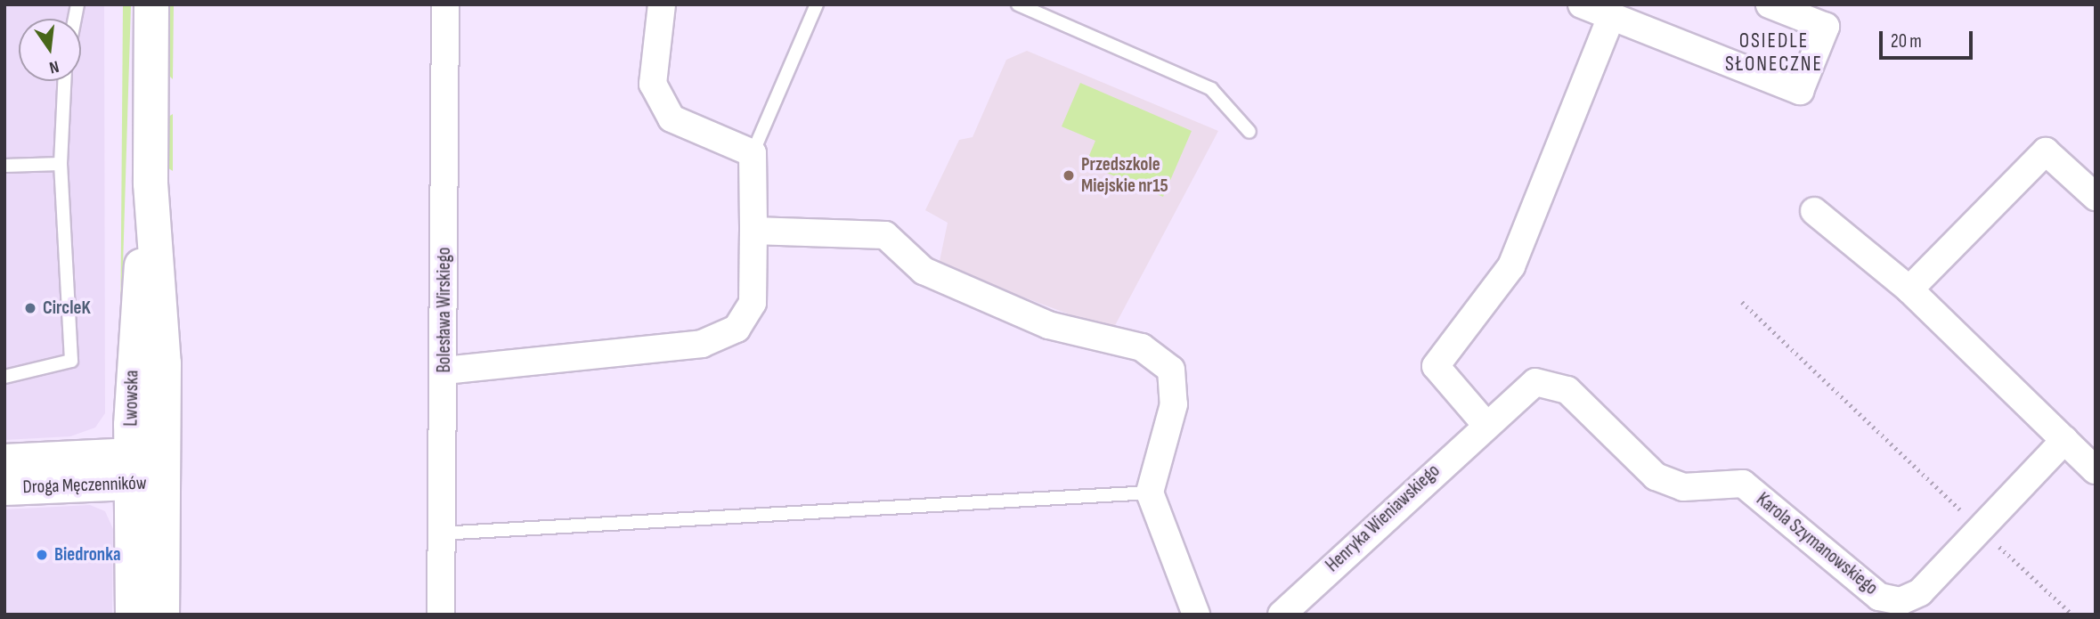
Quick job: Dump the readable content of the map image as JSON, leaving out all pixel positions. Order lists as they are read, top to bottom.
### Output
{
  "streets": {
    "main road": ["Lwowska", "Droga Męczenników"],
    "street": ["Bolesława Wirskiego", "Henryka Wieniawskiego", "Karola Szymanowskiego"]
  },
  "crossings": [
    ["Lwowska", "Droga Męczenników"],
    ["Henryka Wieniawskiego", "Karola Szymanowskiego"]
  ],
  "districts": ["OSIEDLE SŁONECZNE"],
  "places": ["Przedszkole Miejskie nr15", "CircleK", "Biedronka"],
  "scale_bar": "20 m",
  "north": "bottom"
}
